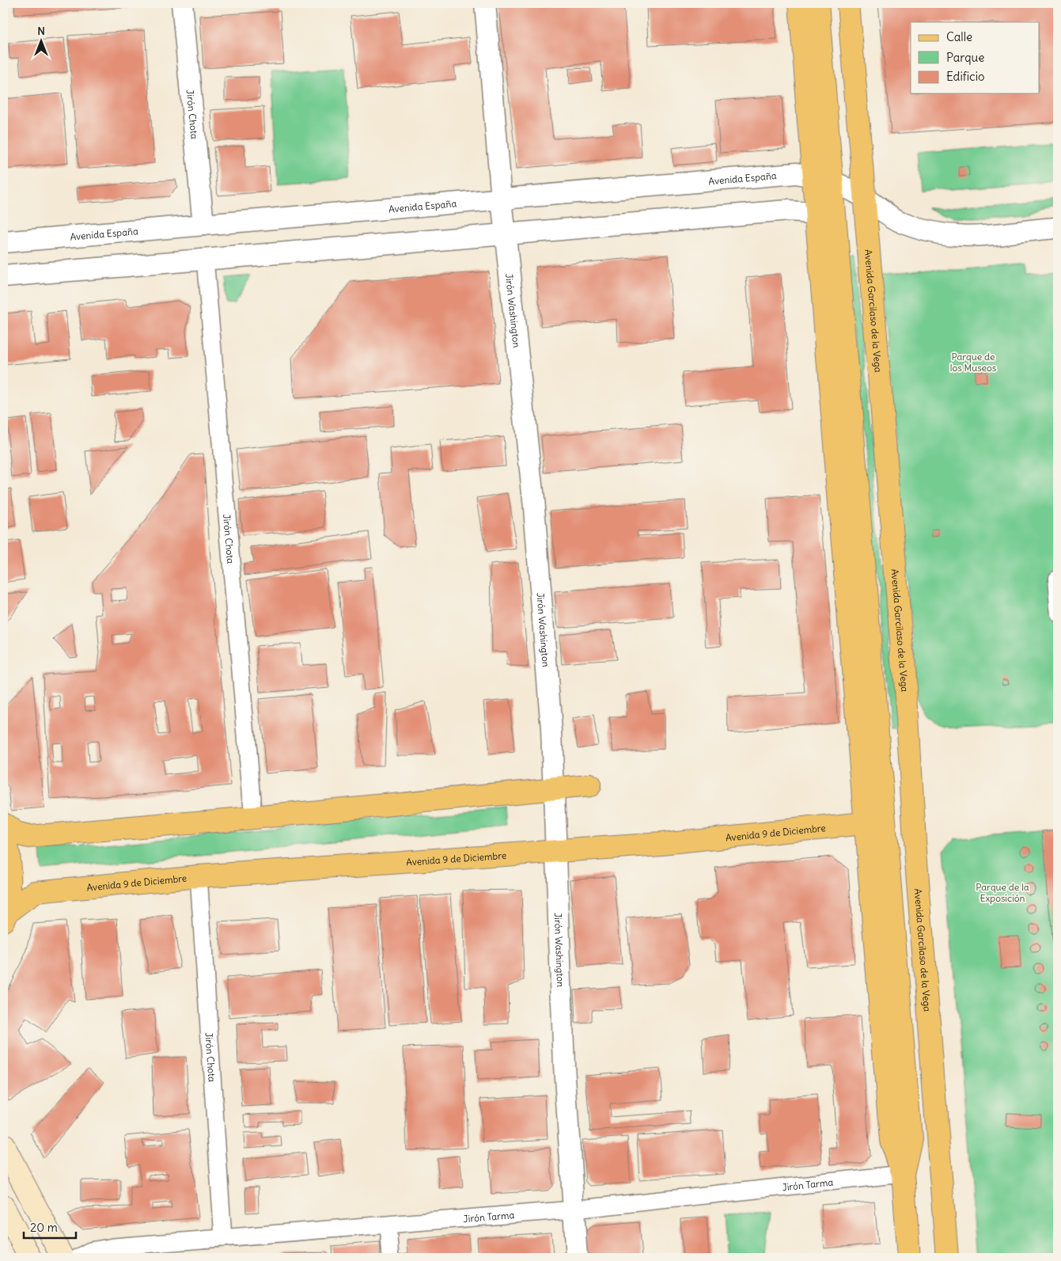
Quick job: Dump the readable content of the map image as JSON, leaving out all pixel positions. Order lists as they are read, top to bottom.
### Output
{
  "streets": {
    "main road": ["Avenida Garcilaso de la Vega", "Avenida 9 de Diciembre"],
    "street": [
      "Jirón Chota",
      "Avenida España",
      "Jirón Washington",
      "Jirón Tarma"
    ]
  },
  "crossings": [
    ["Jirón Chota", "Avenida España"],
    ["Jirón Chota", "Avenida 9 de Diciembre"],
    ["Jirón Chota", "Jirón Tarma"],
    ["Avenida España", "Jirón Washington"],
    ["Avenida España", "Avenida Garcilaso de la Vega"],
    ["Jirón Washington", "Avenida 9 de Diciembre"],
    ["Jirón Washington", "Jirón Tarma"],
    ["Avenida Garcilaso de la Vega", "Avenida 9 de Diciembre"]
  ],
  "parks": ["Parque de los Museos", "Parque de la Exposición"],
  "legend": ["Calle", "Parque", "Edificio"],
  "scale_bar": "20 m",
  "north": "top"
}
